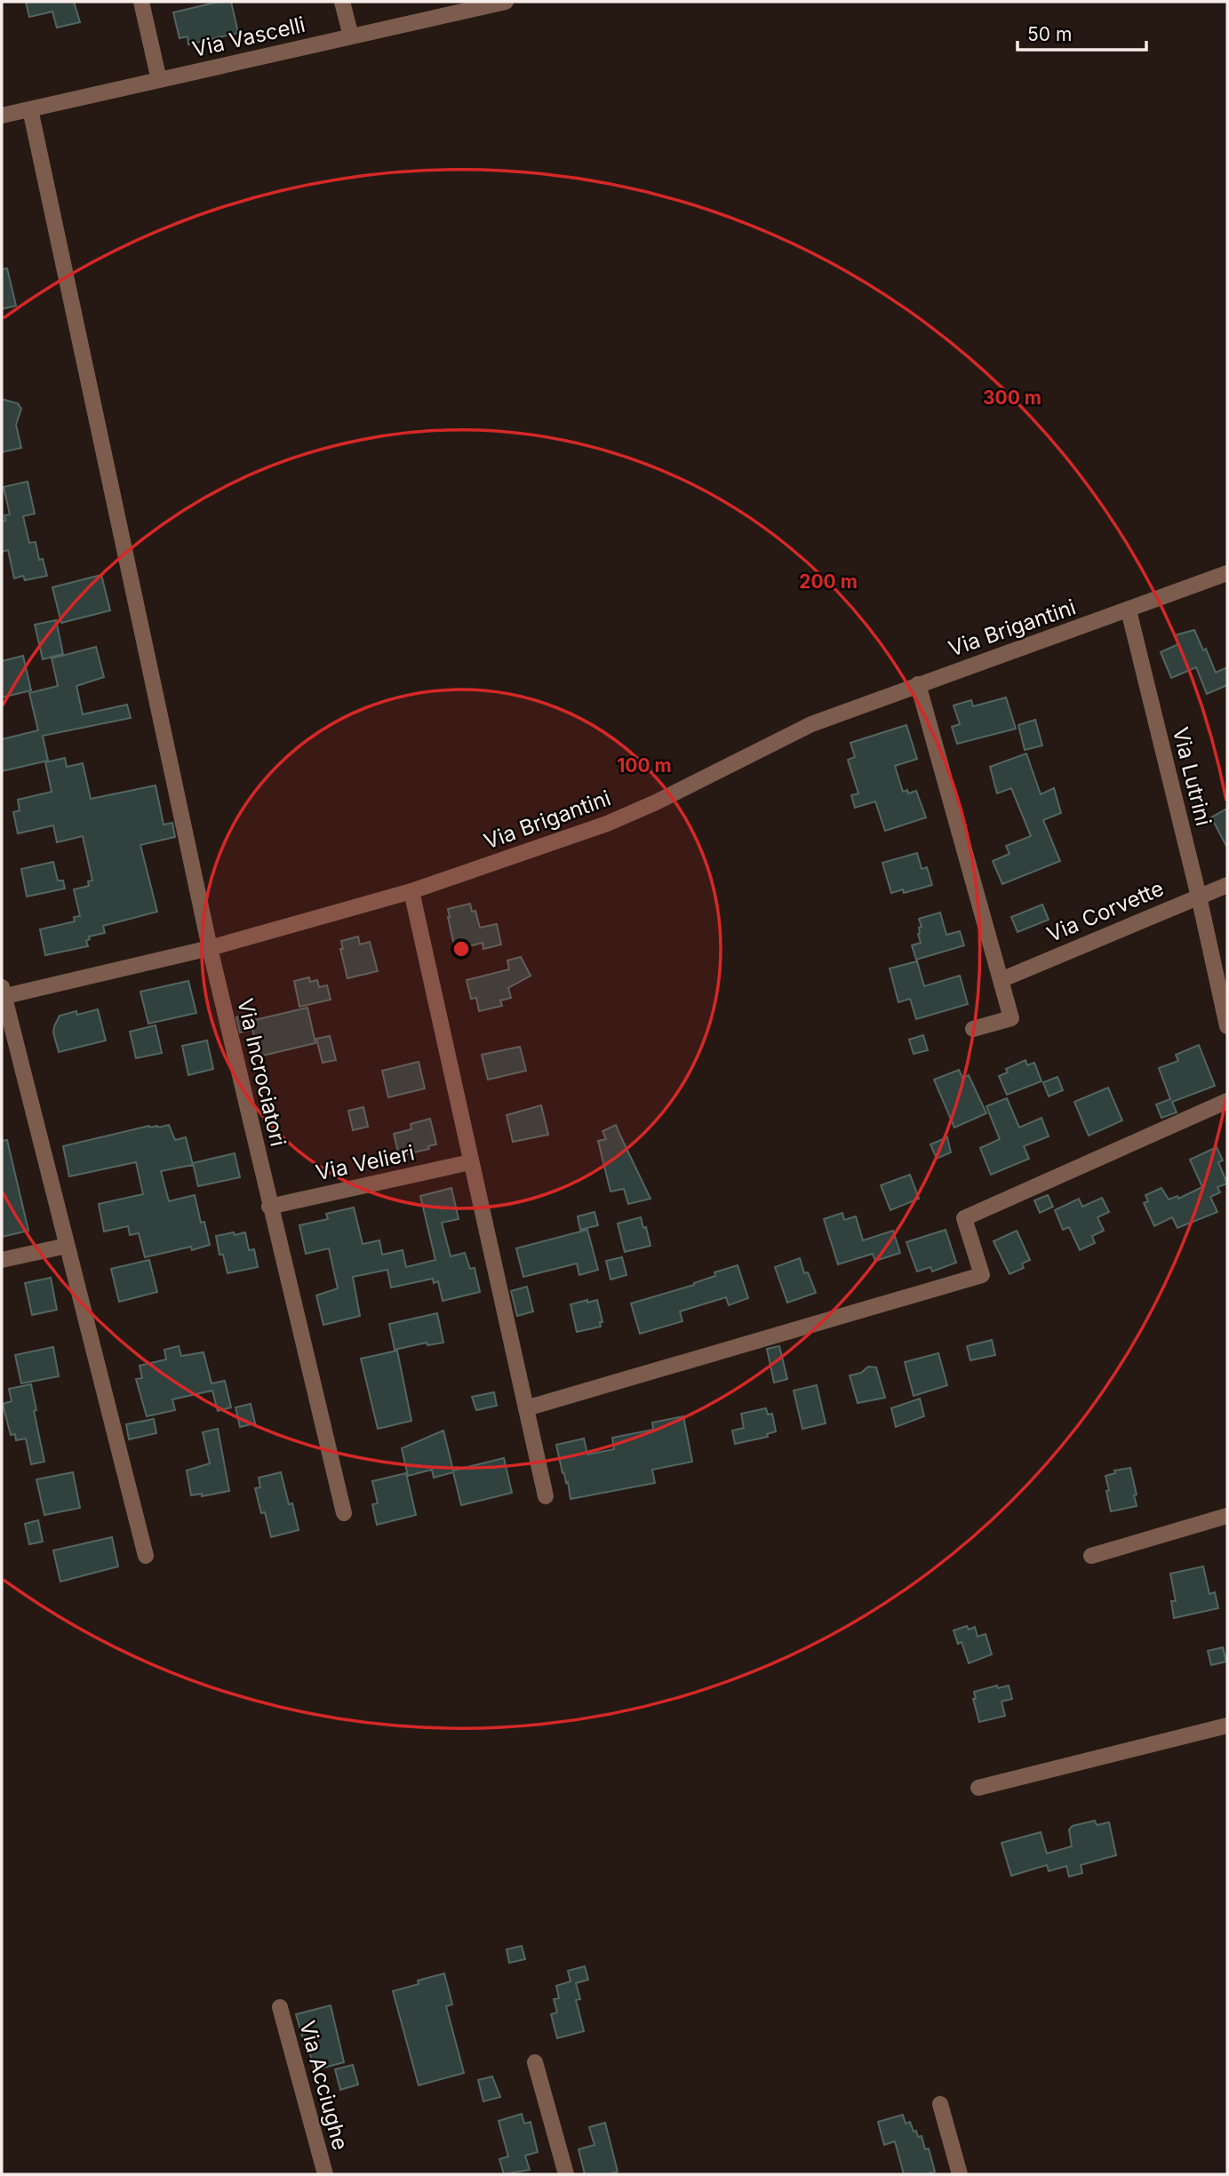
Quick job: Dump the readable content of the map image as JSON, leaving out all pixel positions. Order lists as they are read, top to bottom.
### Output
{
  "streets": {
    "street": [
      "Via Vascelli",
      "Via Brigantini",
      "Via Lutrini",
      "Via Corvette",
      "Via Incrociatori",
      "Via Velieri",
      "Via Acciughe"
    ]
  },
  "crossings": [
    ["Via Vascelli", "Via Incrociatori"],
    ["Via Brigantini", "Via Lutrini"],
    ["Via Brigantini", "Via Incrociatori"],
    ["Via Lutrini", "Via Corvette"],
    ["Via Incrociatori", "Via Velieri"]
  ],
  "scale_bar": "50 m",
  "rings": ["300 m", "200 m", "100 m"]
}
